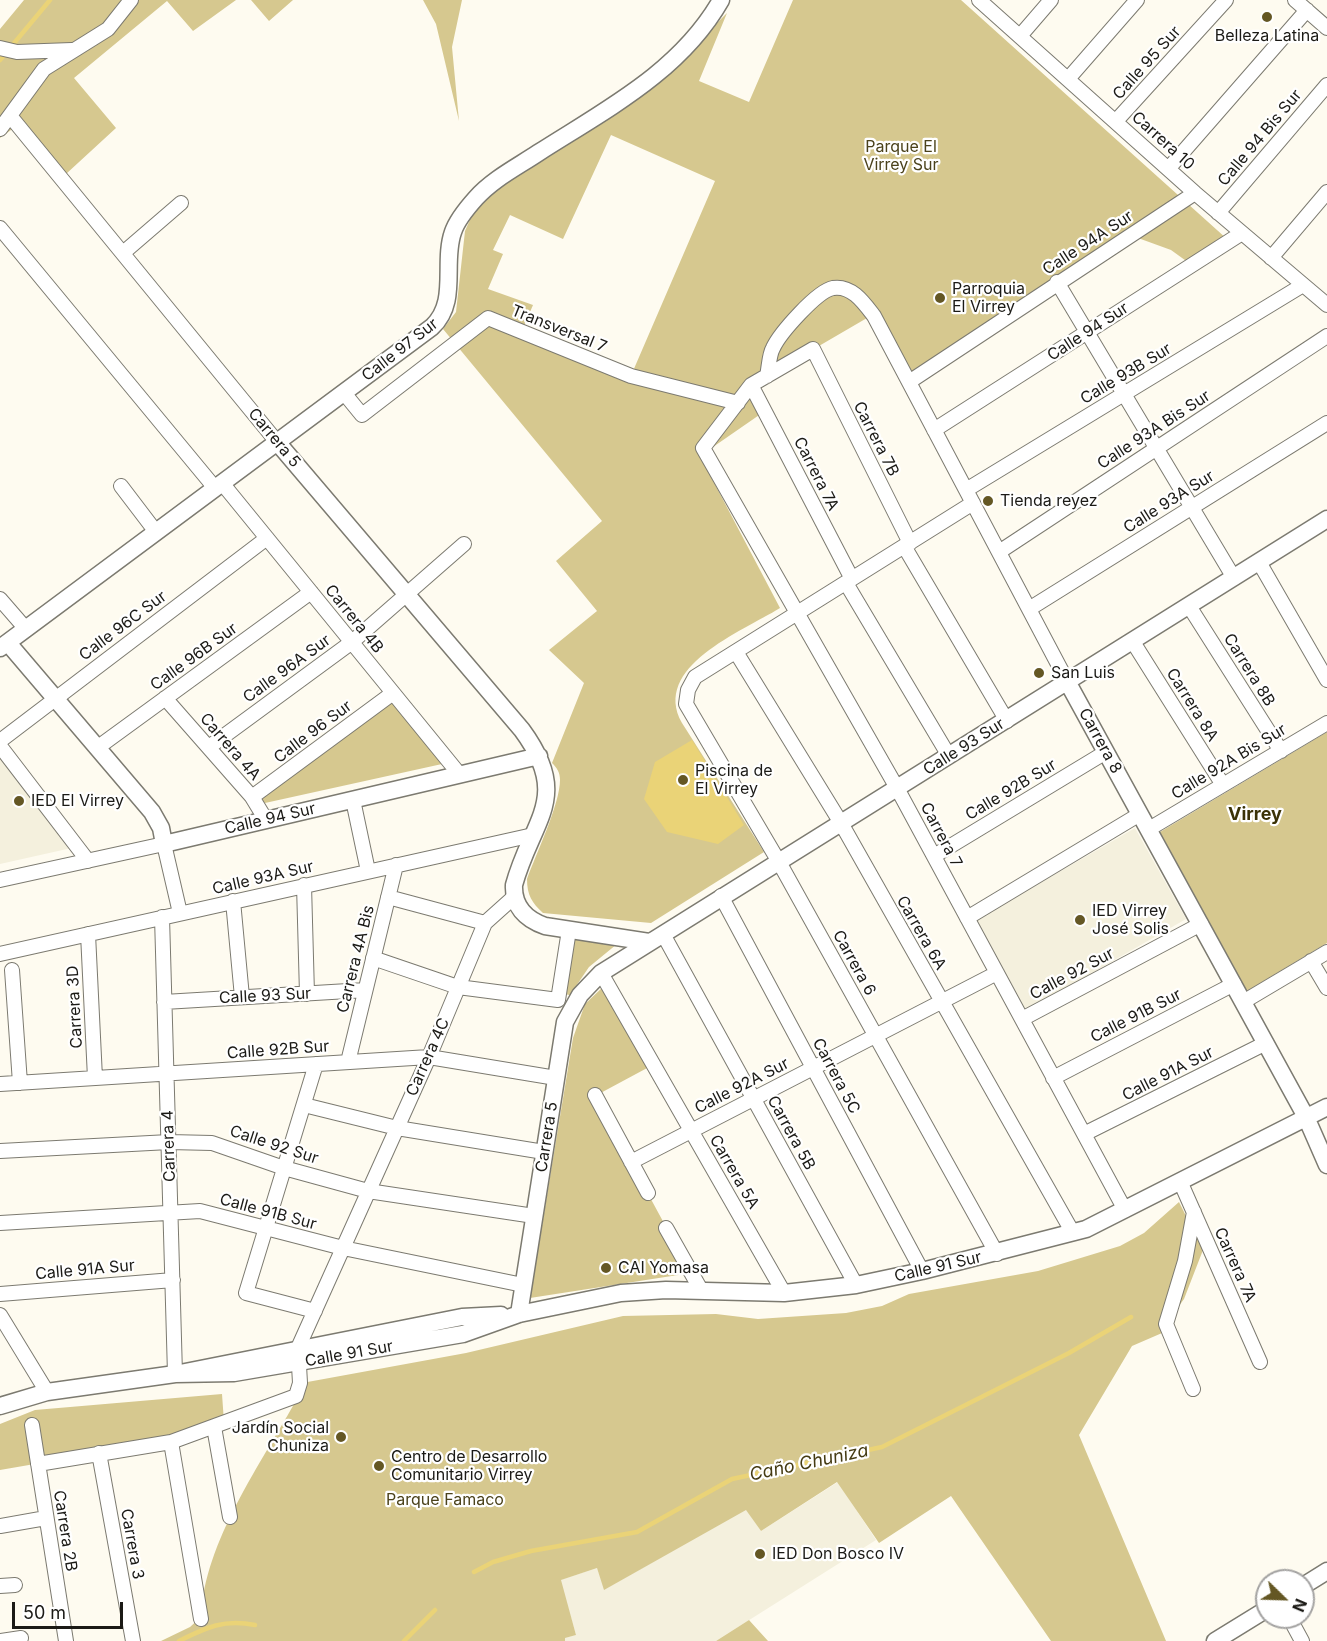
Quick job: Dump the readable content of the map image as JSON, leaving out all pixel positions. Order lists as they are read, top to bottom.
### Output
{
  "streets": {
    "street": [
      "Calle 95 Sur",
      "Calle 94 Bis Sur",
      "Carrera 10",
      "Calle 94A Sur",
      "Transversal 7",
      "Calle 94 Sur",
      "Calle 97 Sur",
      "Calle 93B Sur",
      "Calle 93A Bis Sur",
      "Carrera 5",
      "Carrera 7B",
      "Carrera 7A",
      "Calle 93A Sur",
      "Carrera 4B",
      "Calle 96C Sur",
      "Calle 96B Sur",
      "Calle 96A Sur",
      "Carrera 8B",
      "Carrera 8A",
      "Calle 96 Sur",
      "Carrera 8",
      "Carrera 4A",
      "Calle 93 Sur",
      "Calle 92A Bis Sur",
      "Calle 92B Sur",
      "Carrera 7",
      "Carrera 6A",
      "Carrera 4A Bis",
      "Carrera 6",
      "Calle 92 Sur",
      "Carrera 3D",
      "Calle 91B Sur",
      "Carrera 4C",
      "Calle 91A Sur",
      "Carrera 5C",
      "Calle 92A Sur",
      "Carrera 5B",
      "Carrera 4",
      "Carrera 5A",
      "Calle 91 Sur",
      "Carrera 2B",
      "Carrera 3"
    ]
  },
  "crossings": [
    ["Calle 95 Sur", "Carrera 10"],
    ["Calle 94 Bis Sur", "Carrera 10"],
    ["Carrera 10", "Calle 94A Sur"],
    ["Carrera 10", "Calle 94 Sur"],
    ["Carrera 10", "Calle 93B Sur"],
    ["Calle 94A Sur", "Carrera 8"],
    ["Transversal 7", "Calle 97 Sur"],
    ["Transversal 7", "Carrera 7"],
    ["Calle 94 Sur", "Carrera 5"],
    ["Calle 94 Sur", "Carrera 4B"],
    ["Calle 94 Sur", "Carrera 8"],
    ["Calle 94 Sur", "Carrera 4A"],
    ["Calle 97 Sur", "Carrera 5"],
    ["Calle 97 Sur", "Carrera 4B"],
    ["Calle 93B Sur", "Carrera 8"],
    ["Calle 93A Bis Sur", "Carrera 8"],
    ["Carrera 5", "Calle 96A Sur"],
    ["Carrera 5", "Calle 93 Sur"],
    ["Carrera 5", "Calle 92B Sur"],
    ["Carrera 5", "Calle 92 Sur"],
    ["Carrera 5", "Calle 91B Sur"],
    ["Carrera 5", "Carrera 5A"],
    ["Carrera 5", "Calle 91 Sur"],
    ["Carrera 7B", "Carrera 8"],
    ["Carrera 7B", "Calle 93 Sur"],
    ["Carrera 7A", "Calle 93 Sur"],
    ["Carrera 7A", "Calle 91 Sur"],
    ["Calle 93A Sur", "Carrera 8"],
    ["Calle 93A Sur", "Carrera 4A Bis"],
    ["Calle 93A Sur", "Carrera 3D"],
    ["Calle 93A Sur", "Carrera 4"],
    ["Carrera 4B", "Calle 96C Sur"],
    ["Carrera 4B", "Calle 96B Sur"],
    ["Carrera 4B", "Calle 96A Sur"],
    ["Carrera 4B", "Calle 96 Sur"],
    ["Calle 96B Sur", "Carrera 4A"],
    ["Calle 96A Sur", "Carrera 4A"],
    ["Carrera 8B", "Calle 93 Sur"],
    ["Carrera 8B", "Calle 92A Bis Sur"],
    ["Carrera 8A", "Calle 93 Sur"],
    ["Carrera 8A", "Calle 92A Bis Sur"],
    ["Calle 96 Sur", "Carrera 4A"],
    ["Carrera 8", "Calle 93 Sur"],
    ["Carrera 8", "Calle 92A Bis Sur"],
    ["Carrera 8", "Calle 92B Sur"],
    ["Carrera 8", "Calle 92 Sur"],
    ["Carrera 8", "Calle 91B Sur"],
    ["Carrera 8", "Calle 91A Sur"],
    ["Carrera 8", "Calle 91 Sur"],
    ["Calle 93 Sur", "Carrera 7"],
    ["Calle 93 Sur", "Carrera 6A"],
    ["Calle 93 Sur", "Carrera 4A Bis"],
    ["Calle 93 Sur", "Carrera 6"],
    ["Calle 93 Sur", "Carrera 5C"],
    ["Calle 93 Sur", "Carrera 5B"],
    ["Calle 93 Sur", "Carrera 4"],
    ["Calle 93 Sur", "Carrera 5A"],
    ["Calle 92B Sur", "Carrera 7"],
    ["Calle 92B Sur", "Carrera 4A Bis"],
    ["Calle 92B Sur", "Carrera 3D"],
    ["Calle 92B Sur", "Carrera 4C"],
    ["Calle 92B Sur", "Carrera 4"],
    ["Carrera 7", "Calle 92 Sur"],
    ["Carrera 7", "Calle 91B Sur"],
    ["Carrera 7", "Calle 91A Sur"],
    ["Carrera 7", "Calle 92A Sur"],
    ["Carrera 7", "Calle 91 Sur"],
    ["Carrera 6A", "Carrera 6"],
    ["Carrera 6A", "Calle 92A Sur"],
    ["Carrera 6A", "Calle 91 Sur"],
    ["Carrera 6", "Calle 92A Sur"],
    ["Carrera 6", "Calle 91 Sur"],
    ["Calle 92 Sur", "Carrera 4C"],
    ["Calle 92 Sur", "Carrera 4"],
    ["Calle 91B Sur", "Carrera 4C"],
    ["Calle 91B Sur", "Carrera 4"],
    ["Carrera 4C", "Calle 91 Sur"],
    ["Calle 91A Sur", "Carrera 4"],
    ["Carrera 5C", "Calle 92A Sur"],
    ["Carrera 5C", "Calle 91 Sur"],
    ["Calle 92A Sur", "Carrera 5B"],
    ["Calle 92A Sur", "Carrera 5A"],
    ["Carrera 5B", "Calle 91 Sur"],
    ["Carrera 4", "Calle 91 Sur"],
    ["Carrera 5A", "Calle 91 Sur"]
  ],
  "districts": ["Virrey"],
  "water": ["Caño Chuniza"],
  "parks": ["Parque El Virrey Sur", "Parque Famaco"],
  "places": [
    "Belleza Latina",
    "Parroquia El Virrey",
    "Tienda reyez",
    "San Luis",
    "Piscina de El Virrey",
    "IED El Virrey",
    "IED Virrey José Solis",
    "CAI Yomasa",
    "Jardín Social Chuniza",
    "Centro de Desarrollo Comunitario Virrey",
    "IED Don Bosco IV"
  ],
  "scale_bar": "50 m",
  "north": "bottom right"
}
